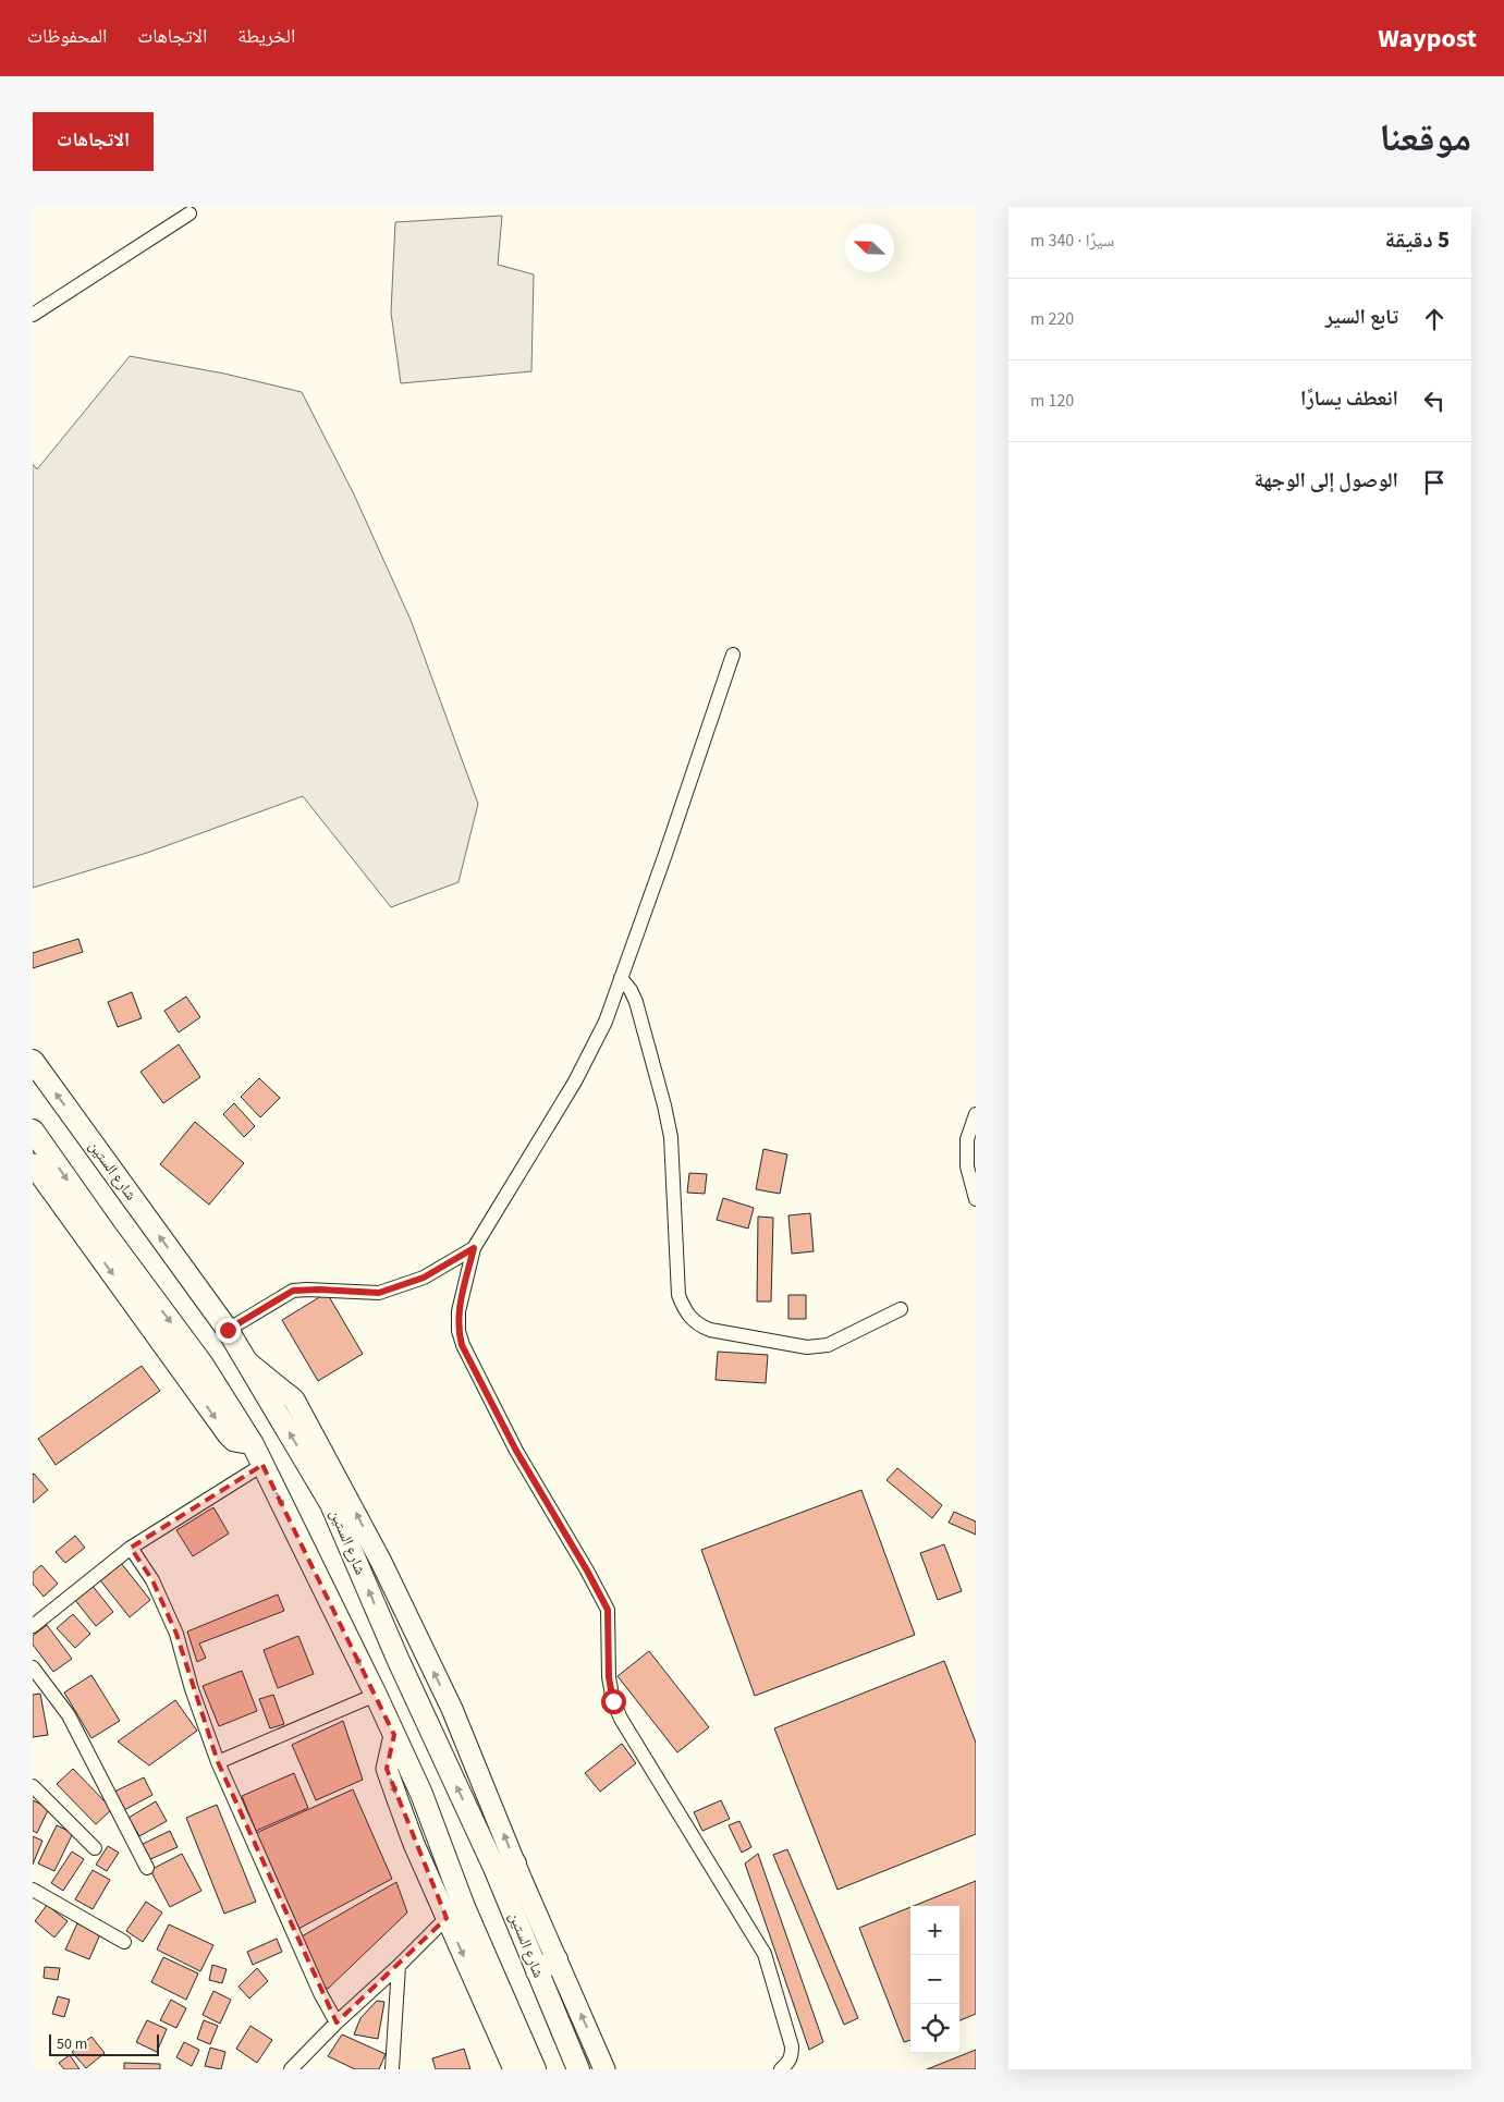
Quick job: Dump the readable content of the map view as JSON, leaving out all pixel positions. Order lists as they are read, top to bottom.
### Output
{
  "streets": {
    "highway": ["شارع الستين"]
  },
  "scale_bar": "50 m",
  "north": "top left",
  "page": {
    "header": "Waypost",
    "nav": ["الخريطة", "الاتجاهات", "المحفوظات"],
    "title": "موقعنا",
    "buttons": "الاتجاهات",
    "heading": ["5 دقيقة", "سيرًا · 340 m"],
    "list": [
      ["تابع السير", "220 m"],
      ["انعطف يسارًا", "120 m"],
      "الوصول إلى الوجهة"
    ],
    "map_buttons": ["+", "−"],
    "scale": "50 m"
  }
}
